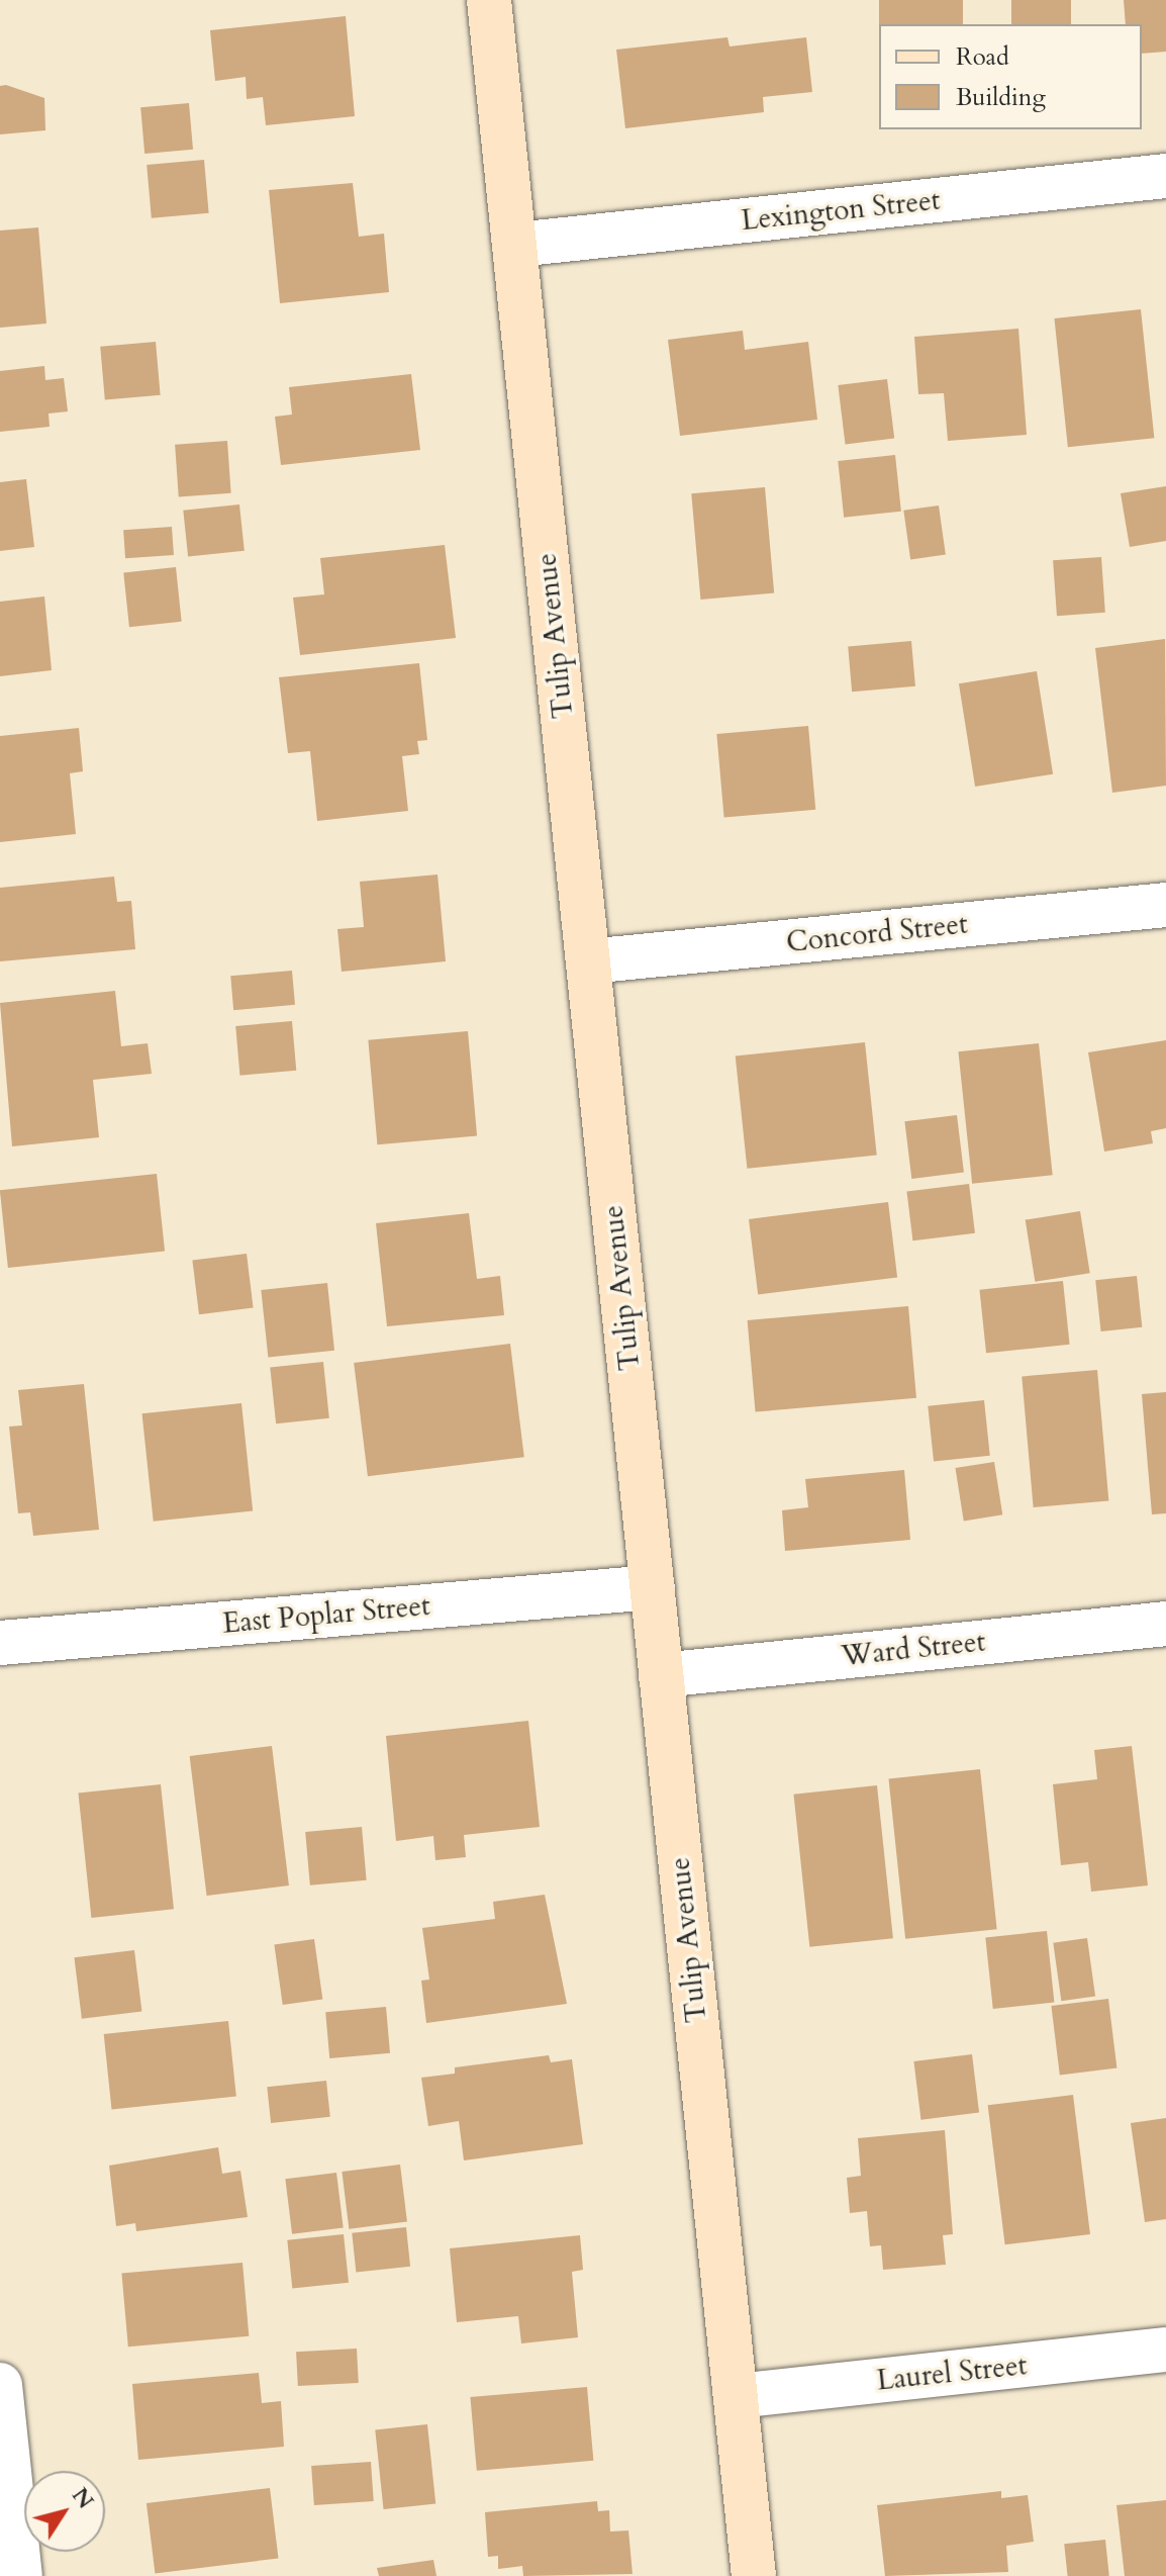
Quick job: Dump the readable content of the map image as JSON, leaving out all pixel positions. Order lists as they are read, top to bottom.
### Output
{
  "streets": {
    "main road": ["Tulip Avenue"],
    "street": [
      "Lexington Street",
      "Concord Street",
      "East Poplar Street",
      "Ward Street",
      "Laurel Street"
    ]
  },
  "crossings": [
    ["Lexington Street", "Tulip Avenue"],
    ["Tulip Avenue", "Concord Street"],
    ["Tulip Avenue", "East Poplar Street"],
    ["Tulip Avenue", "Ward Street"],
    ["Tulip Avenue", "Laurel Street"]
  ],
  "legend": ["Road", "Building"],
  "north": "top right"
}
